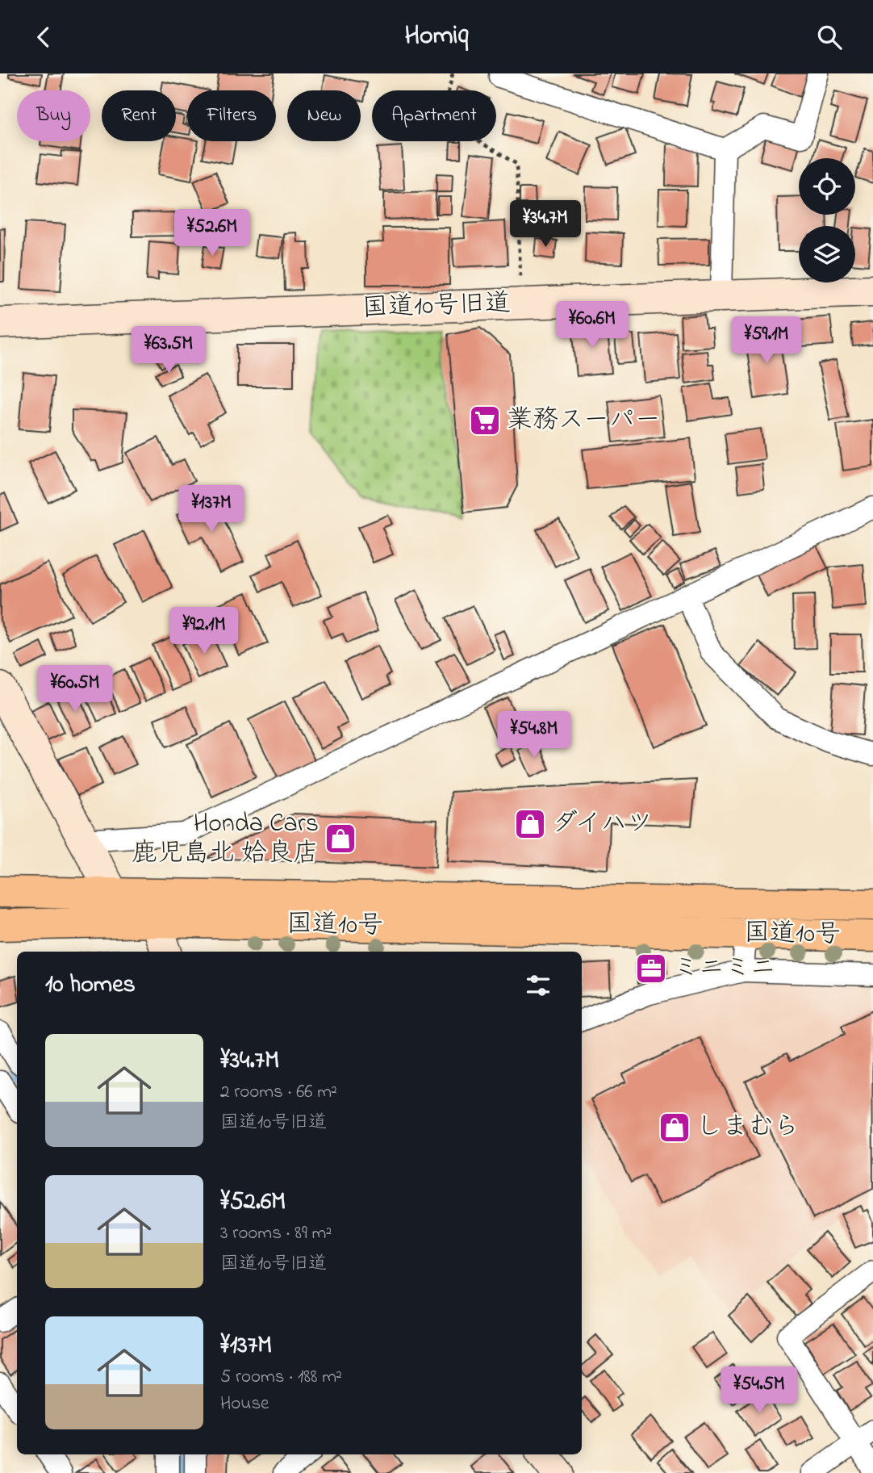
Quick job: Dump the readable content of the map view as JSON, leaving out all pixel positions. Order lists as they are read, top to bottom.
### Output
{
  "streets": {
    "highway": ["国道10号"],
    "street": ["国道10号旧道"]
  },
  "places": {
    "supermarket": ["業務スーパー"],
    "shop": ["ダイハツ", "Honda Cars 鹿児島北 姶良店", "しまむら"],
    "office": ["ミニミニ"]
  },
  "page": {
    "header": "Homiq",
    "chip": [
      "Buy",
      "Rent",
      "Filters",
      "New",
      "Apartment"
    ],
    "price": [
      "¥34.7M",
      "¥52.6M",
      "¥60.6M",
      "¥59.1M",
      "¥63.5M",
      "¥137M",
      "¥92.1M",
      "¥60.5M",
      "¥54.8M",
      "¥54.5M"
    ],
    "heading": "10 homes",
    "list": [
      {
        "name": "¥34.7M",
        "note": "2 rooms · 66 m² · 国道10号旧道"
      },
      {
        "name": "¥52.6M",
        "note": "3 rooms · 89 m² · 国道10号旧道"
      },
      {
        "name": "¥137M",
        "note": "5 rooms · 188 m² · House"
      }
    ]
  }
}
